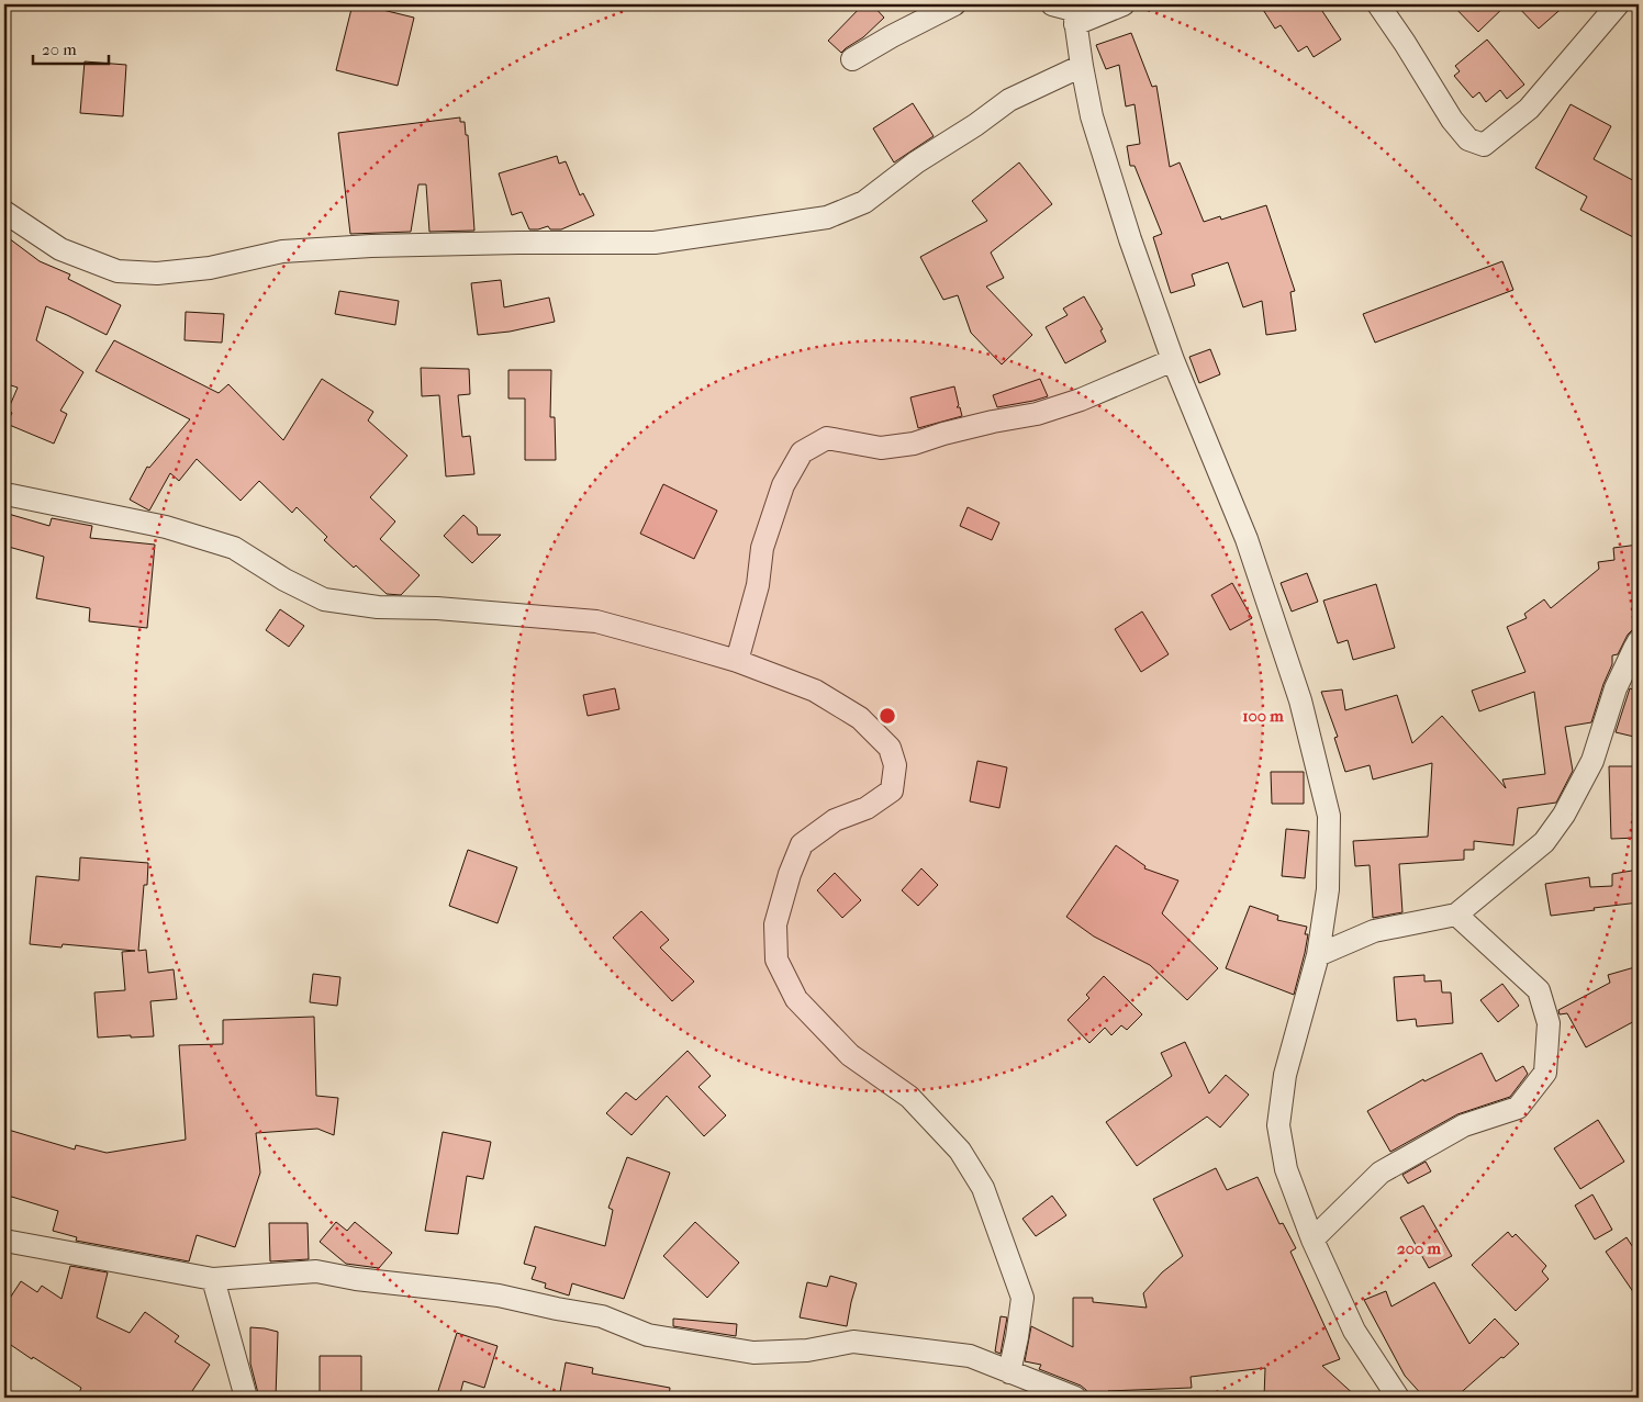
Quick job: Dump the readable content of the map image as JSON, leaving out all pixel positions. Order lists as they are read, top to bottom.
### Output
{
  "scale_bar": "20 m",
  "rings": ["100 m", "200 m"]
}
